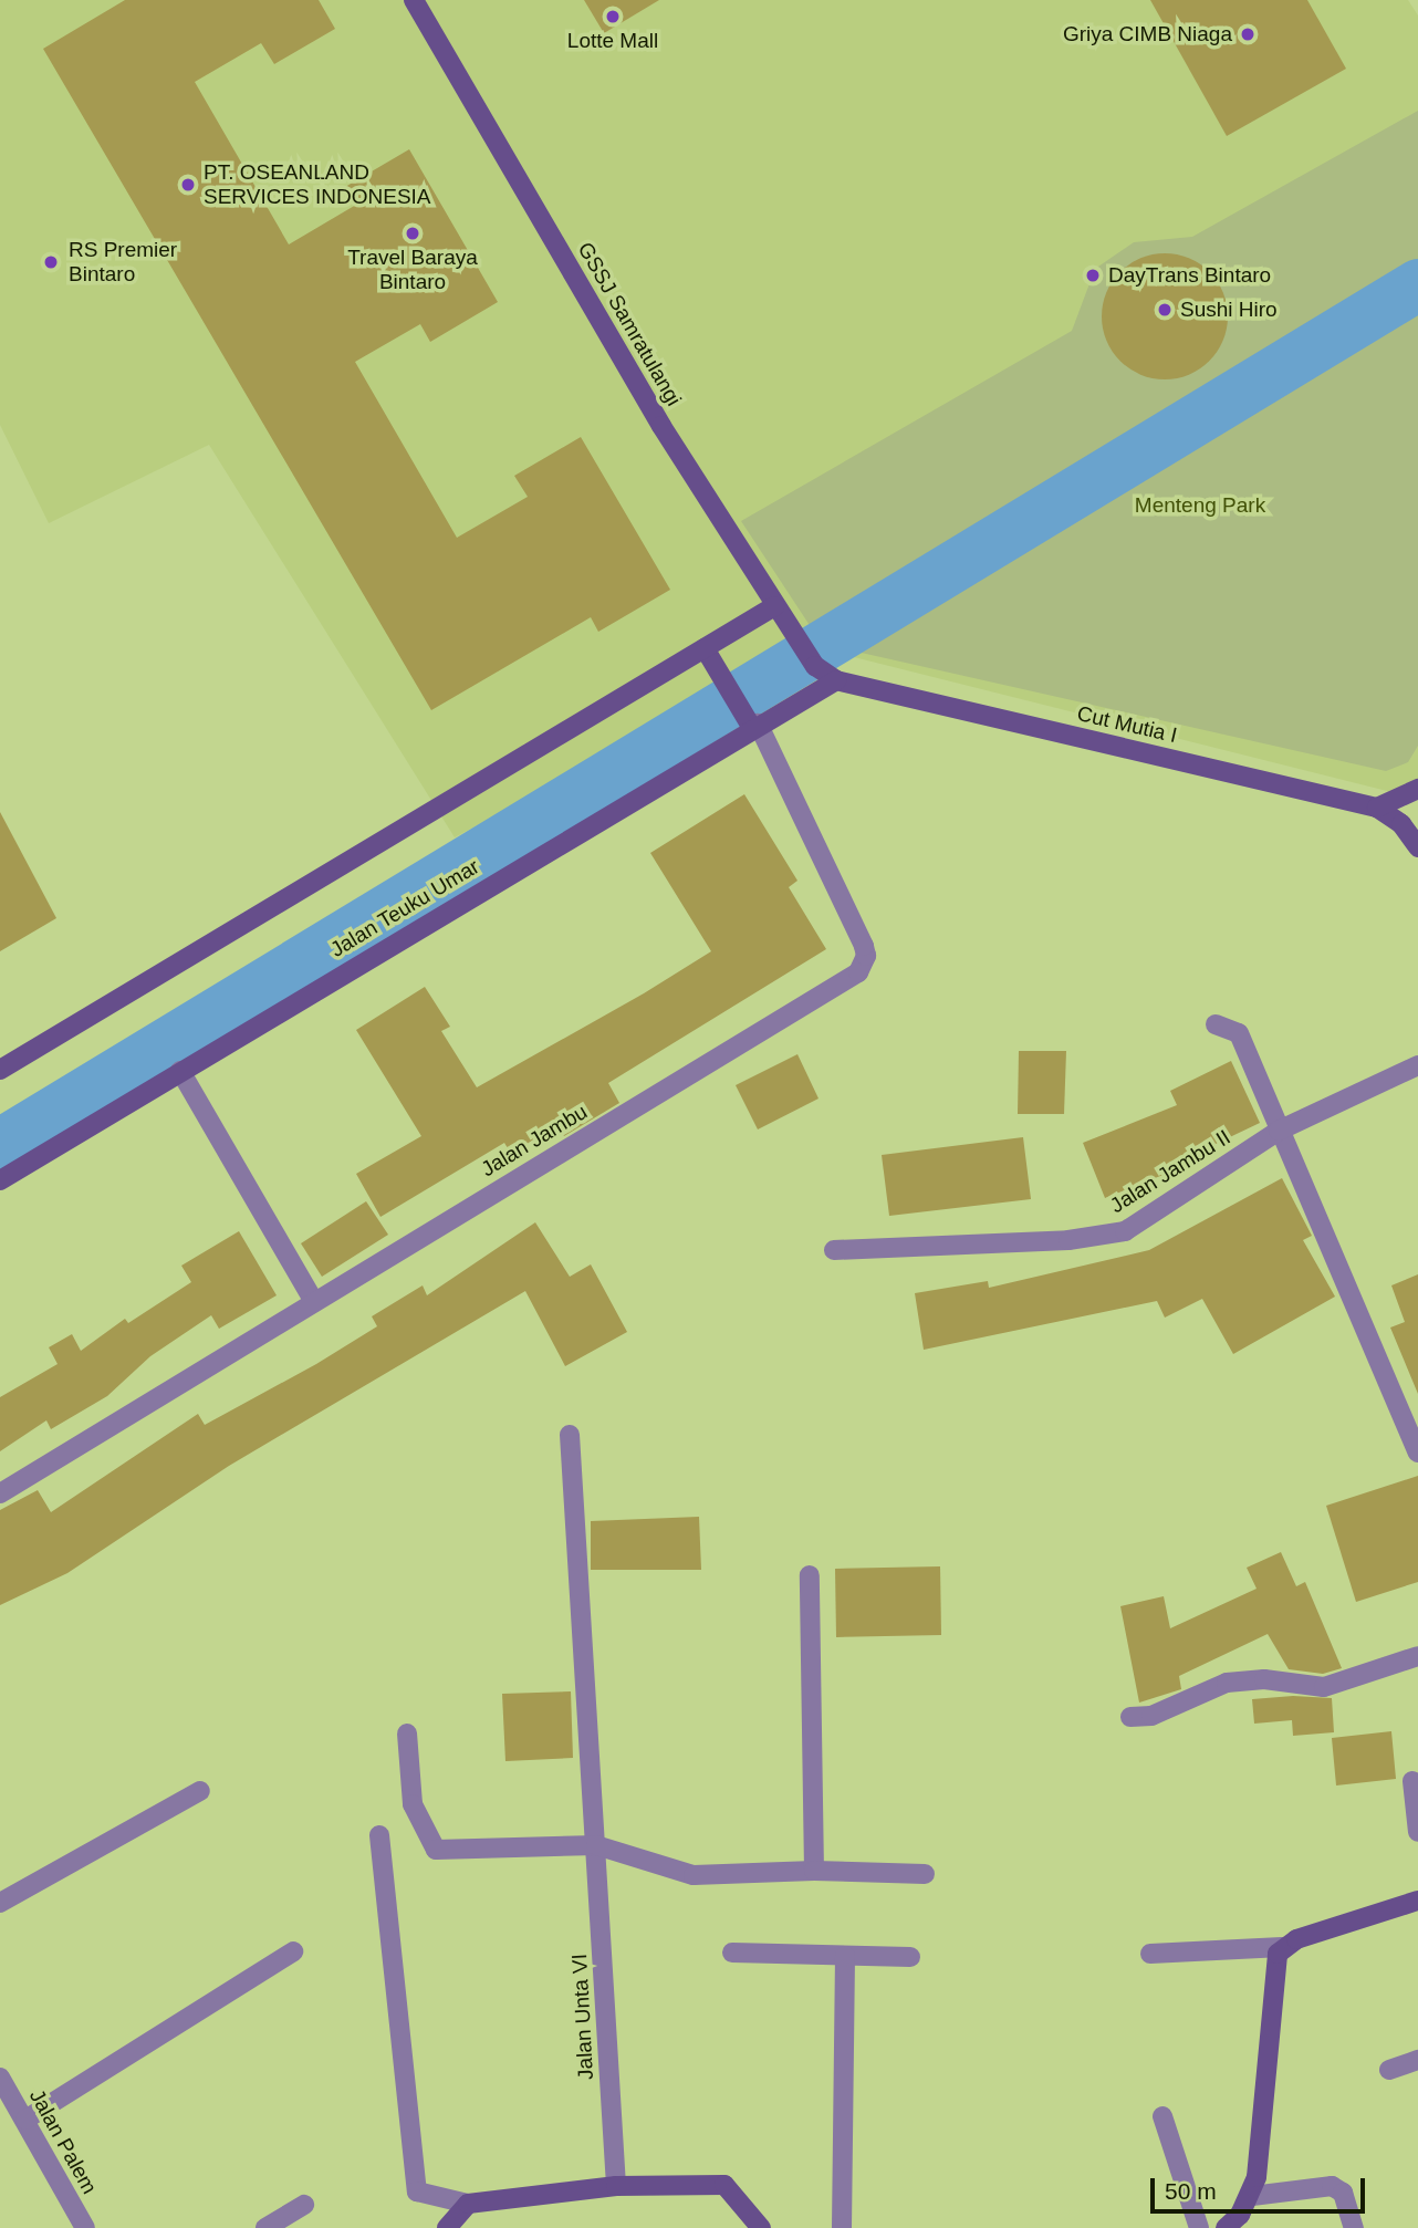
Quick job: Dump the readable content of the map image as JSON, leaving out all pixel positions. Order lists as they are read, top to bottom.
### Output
{
  "streets": {
    "main road": ["GSSJ Samratulangi", "Cut Mutia I", "Jalan Teuku Umar"],
    "street": [
      "Jalan Jambu",
      "Jalan Jambu II",
      "Jalan Unta VI",
      "Jalan Palem"
    ]
  },
  "crossings": [
    ["GSSJ Samratulangi", "Cut Mutia I"],
    ["Cut Mutia I", "Jalan Teuku Umar"],
    ["Jalan Teuku Umar", "Jalan Jambu"]
  ],
  "parks": ["Menteng Park"],
  "places": [
    "Lotte Mall",
    "Griya CIMB Niaga",
    "PT. OSEANLAND SERVICES INDONESIA",
    "Travel Baraya Bintaro",
    "RS Premier Bintaro",
    "DayTrans Bintaro",
    "Sushi Hiro"
  ],
  "scale_bar": "50 m"
}
